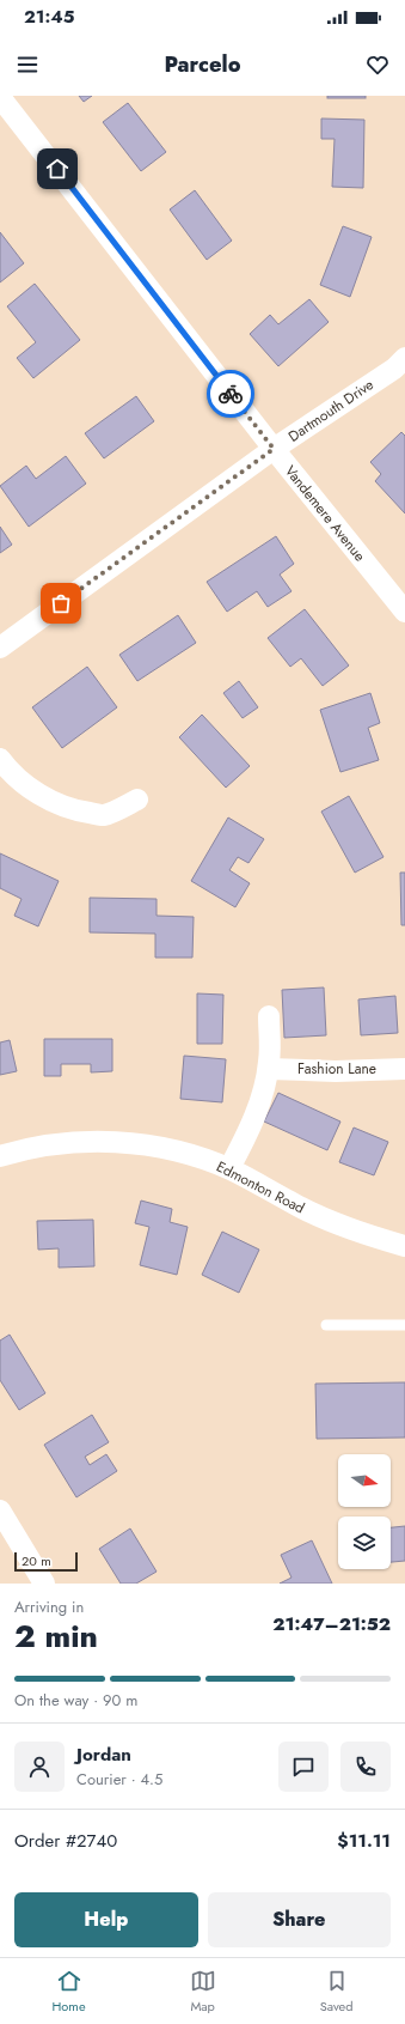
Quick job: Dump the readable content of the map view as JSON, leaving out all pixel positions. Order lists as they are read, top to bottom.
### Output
{
  "streets": {
    "street": [
      "Dartmouth Drive",
      "Vandemere Avenue",
      "Fashion Lane",
      "Edmonton Road"
    ]
  },
  "crossings": [
    ["Dartmouth Drive", "Vandemere Avenue"]
  ],
  "scale_bar": "20 m",
  "north": "right",
  "page": {
    "status": "21:45",
    "header": "Parcelo",
    "scale": "20 m",
    "heading": ["2 min", "Arriving in", "21:47–21:52"],
    "panel": [
      "Jordan",
      "Courier · 4.5",
      "Order #2740",
      "$11.11"
    ],
    "bar": "On the way · 90 m",
    "buttons": ["Help", "Share"],
    "tabs": ["Home", "Map", "Saved"]
  }
}
